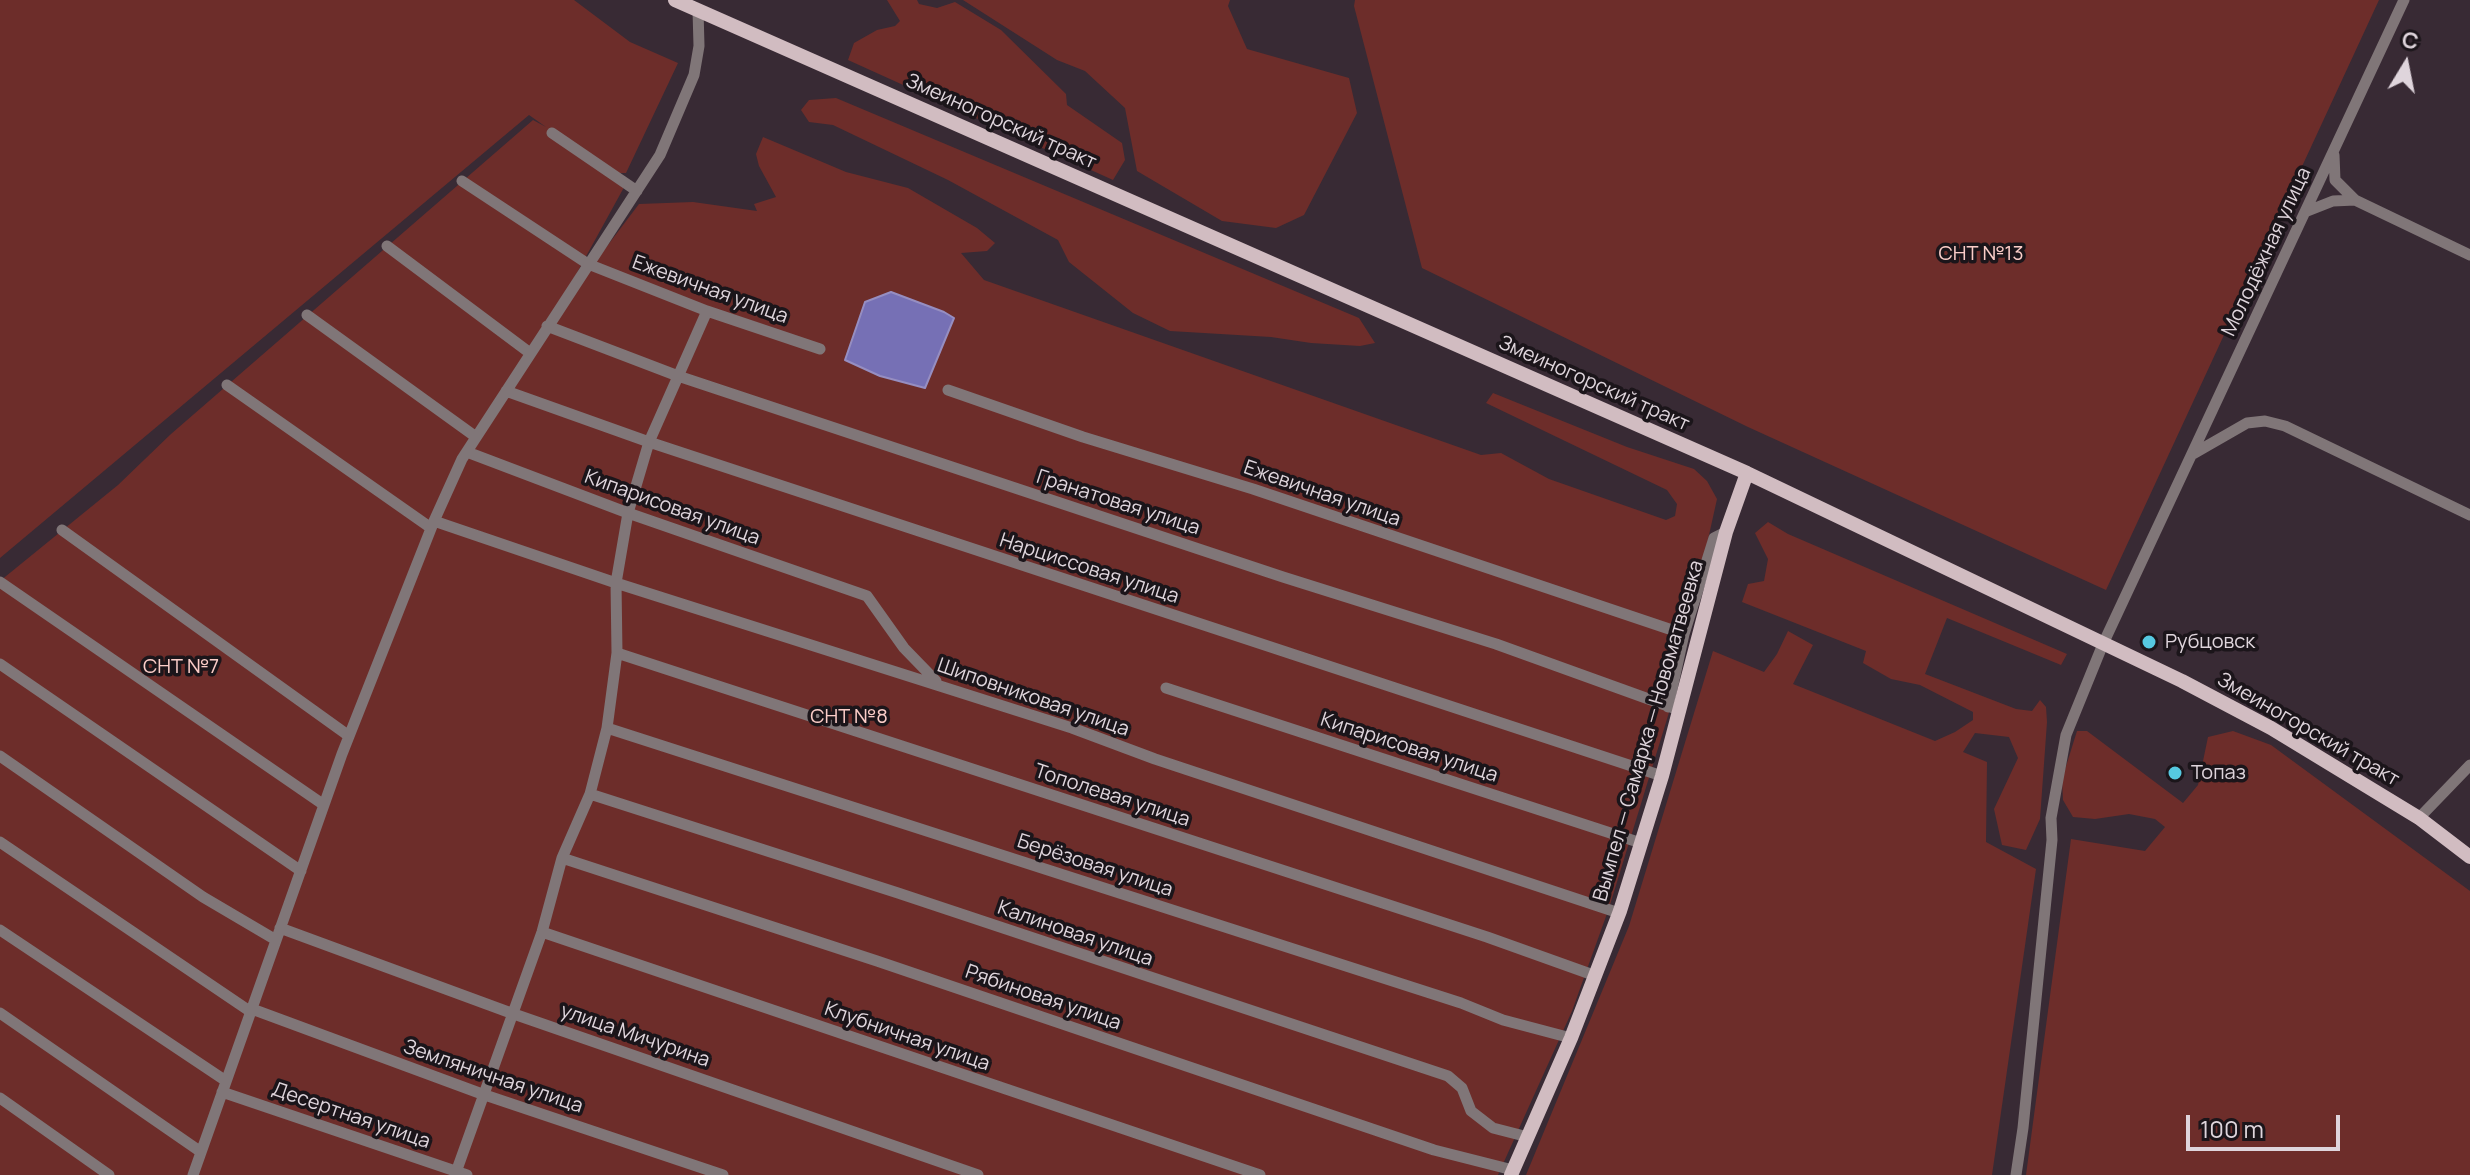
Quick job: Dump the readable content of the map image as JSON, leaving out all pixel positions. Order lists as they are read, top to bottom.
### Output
{
  "streets": {
    "main road": ["Змеиногорский тракт", "Вымпел — Самарка — Новоматвеевка"],
    "street": [
      "Молодёжная улица",
      "Ежевичная улица",
      "Гранатовая улица",
      "Кипарисовая улица",
      "Нарциссовая улица",
      "Шиповниковая улица",
      "Тополевая улица",
      "Берёзовая улица",
      "Калиновая улица",
      "Рябиновая улица",
      "улица Мичурина",
      "Клубничная улица",
      "Земляничная улица",
      "Десертная улица"
    ]
  },
  "crossings": [
    ["Змеиногорский тракт", "Молодёжная улица"],
    ["Змеиногорский тракт", "Вымпел — Самарка — Новоматвеевка"],
    ["Гранатовая улица", "Вымпел — Самарка — Новоматвеевка"],
    ["Кипарисовая улица", "Шиповниковая улица"],
    ["Кипарисовая улица", "Вымпел — Самарка — Новоматвеевка"],
    ["Нарциссовая улица", "Вымпел — Самарка — Новоматвеевка"],
    ["Шиповниковая улица", "Вымпел — Самарка — Новоматвеевка"],
    ["Вымпел — Самарка — Новоматвеевка", "Тополевая улица"],
    ["Вымпел — Самарка — Новоматвеевка", "Берёзовая улица"],
    ["Вымпел — Самарка — Новоматвеевка", "Калиновая улица"],
    ["Вымпел — Самарка — Новоматвеевка", "Рябиновая улица"]
  ],
  "parks": ["СНТ №13", "СНТ №7", "СНТ №8"],
  "places": ["Рубцовск", "Топаз"],
  "scale_bar": "100 m",
  "north": "top"
}
